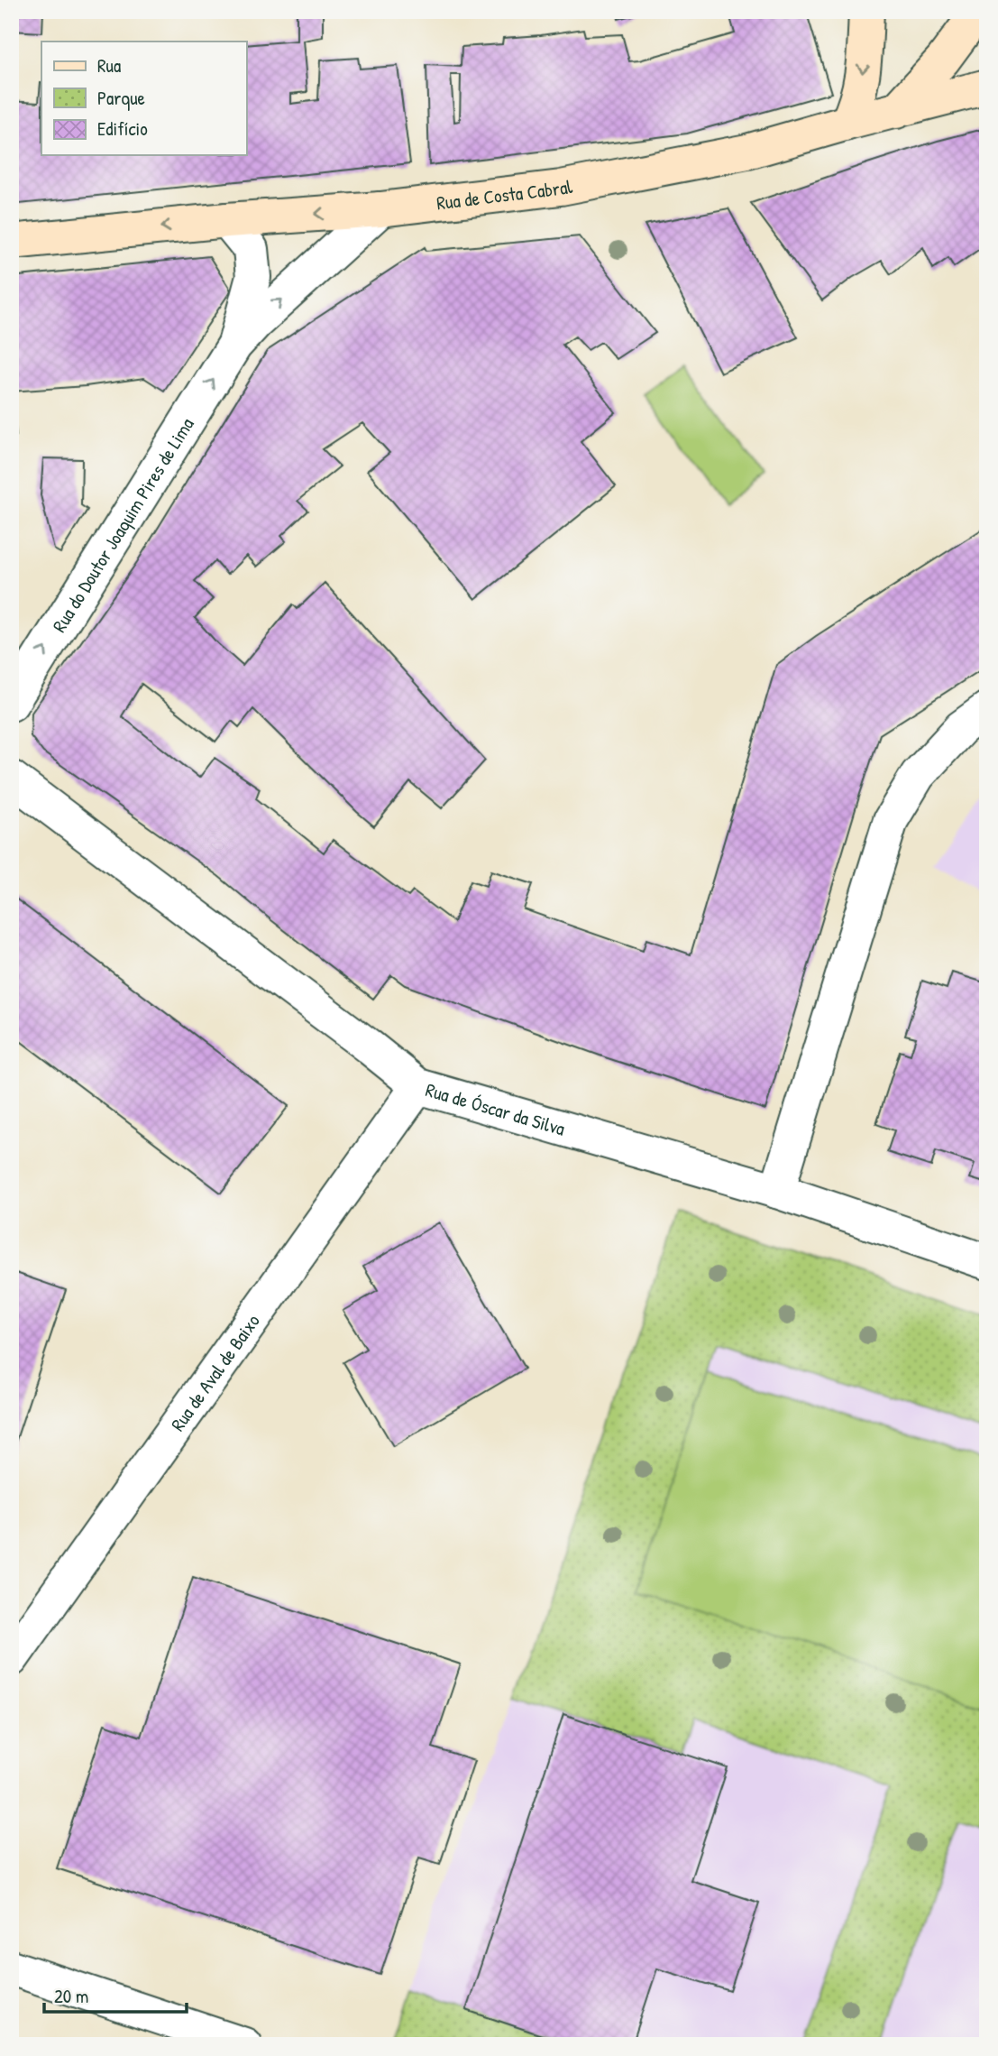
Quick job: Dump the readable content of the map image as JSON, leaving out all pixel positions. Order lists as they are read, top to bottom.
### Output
{
  "streets": {
    "main road": ["Rua de Costa Cabral"],
    "street": ["Rua do Doutor Joaquim Pires de Lima", "Rua de Óscar da Silva", "Rua de Aval de Baixo"]
  },
  "crossings": [
    ["Rua de Costa Cabral", "Rua do Doutor Joaquim Pires de Lima"],
    ["Rua de Óscar da Silva", "Rua de Aval de Baixo"]
  ],
  "one_way": ["Rua de Costa Cabral", "Rua do Doutor Joaquim Pires de Lima"],
  "legend": ["Rua", "Parque", "Edifício"],
  "scale_bar": "20 m"
}
